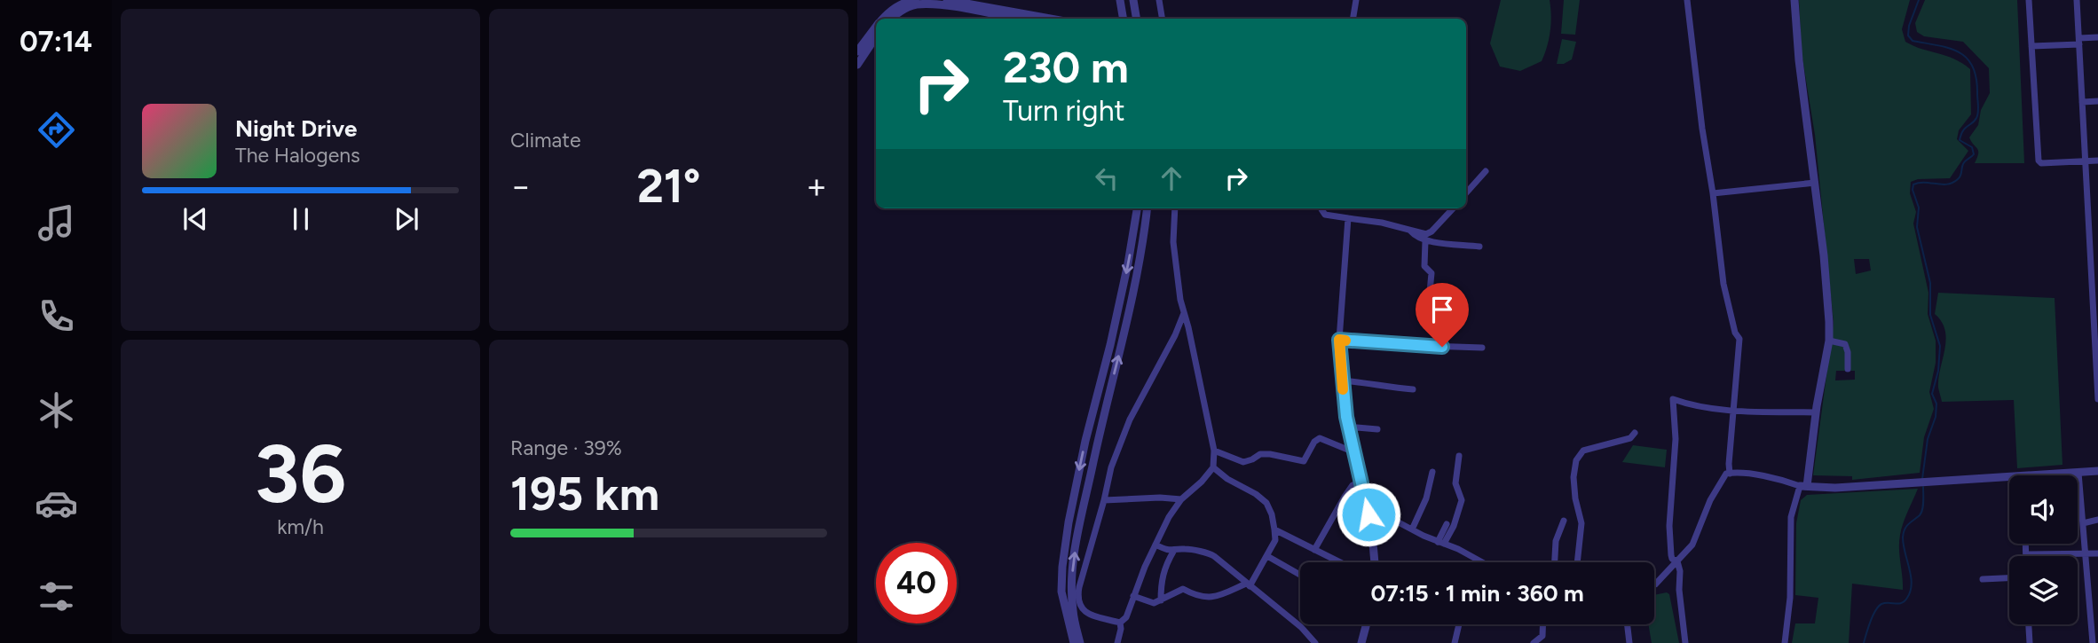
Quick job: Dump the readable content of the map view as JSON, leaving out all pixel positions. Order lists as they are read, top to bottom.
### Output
{
  "page": {
    "tabs": "07:14",
    "tile": [
      "Climate",
      ["36", "km/h"],
      ["Range · 39%", "195 km"]
    ],
    "turn": ["230 m", "Turn right"],
    "song": ["Night Drive", "The Halogens"],
    "heat": ["−", "21°", "+"],
    "limit": "40",
    "trip": "07:15 · 1 min · 360 m"
  }
}
